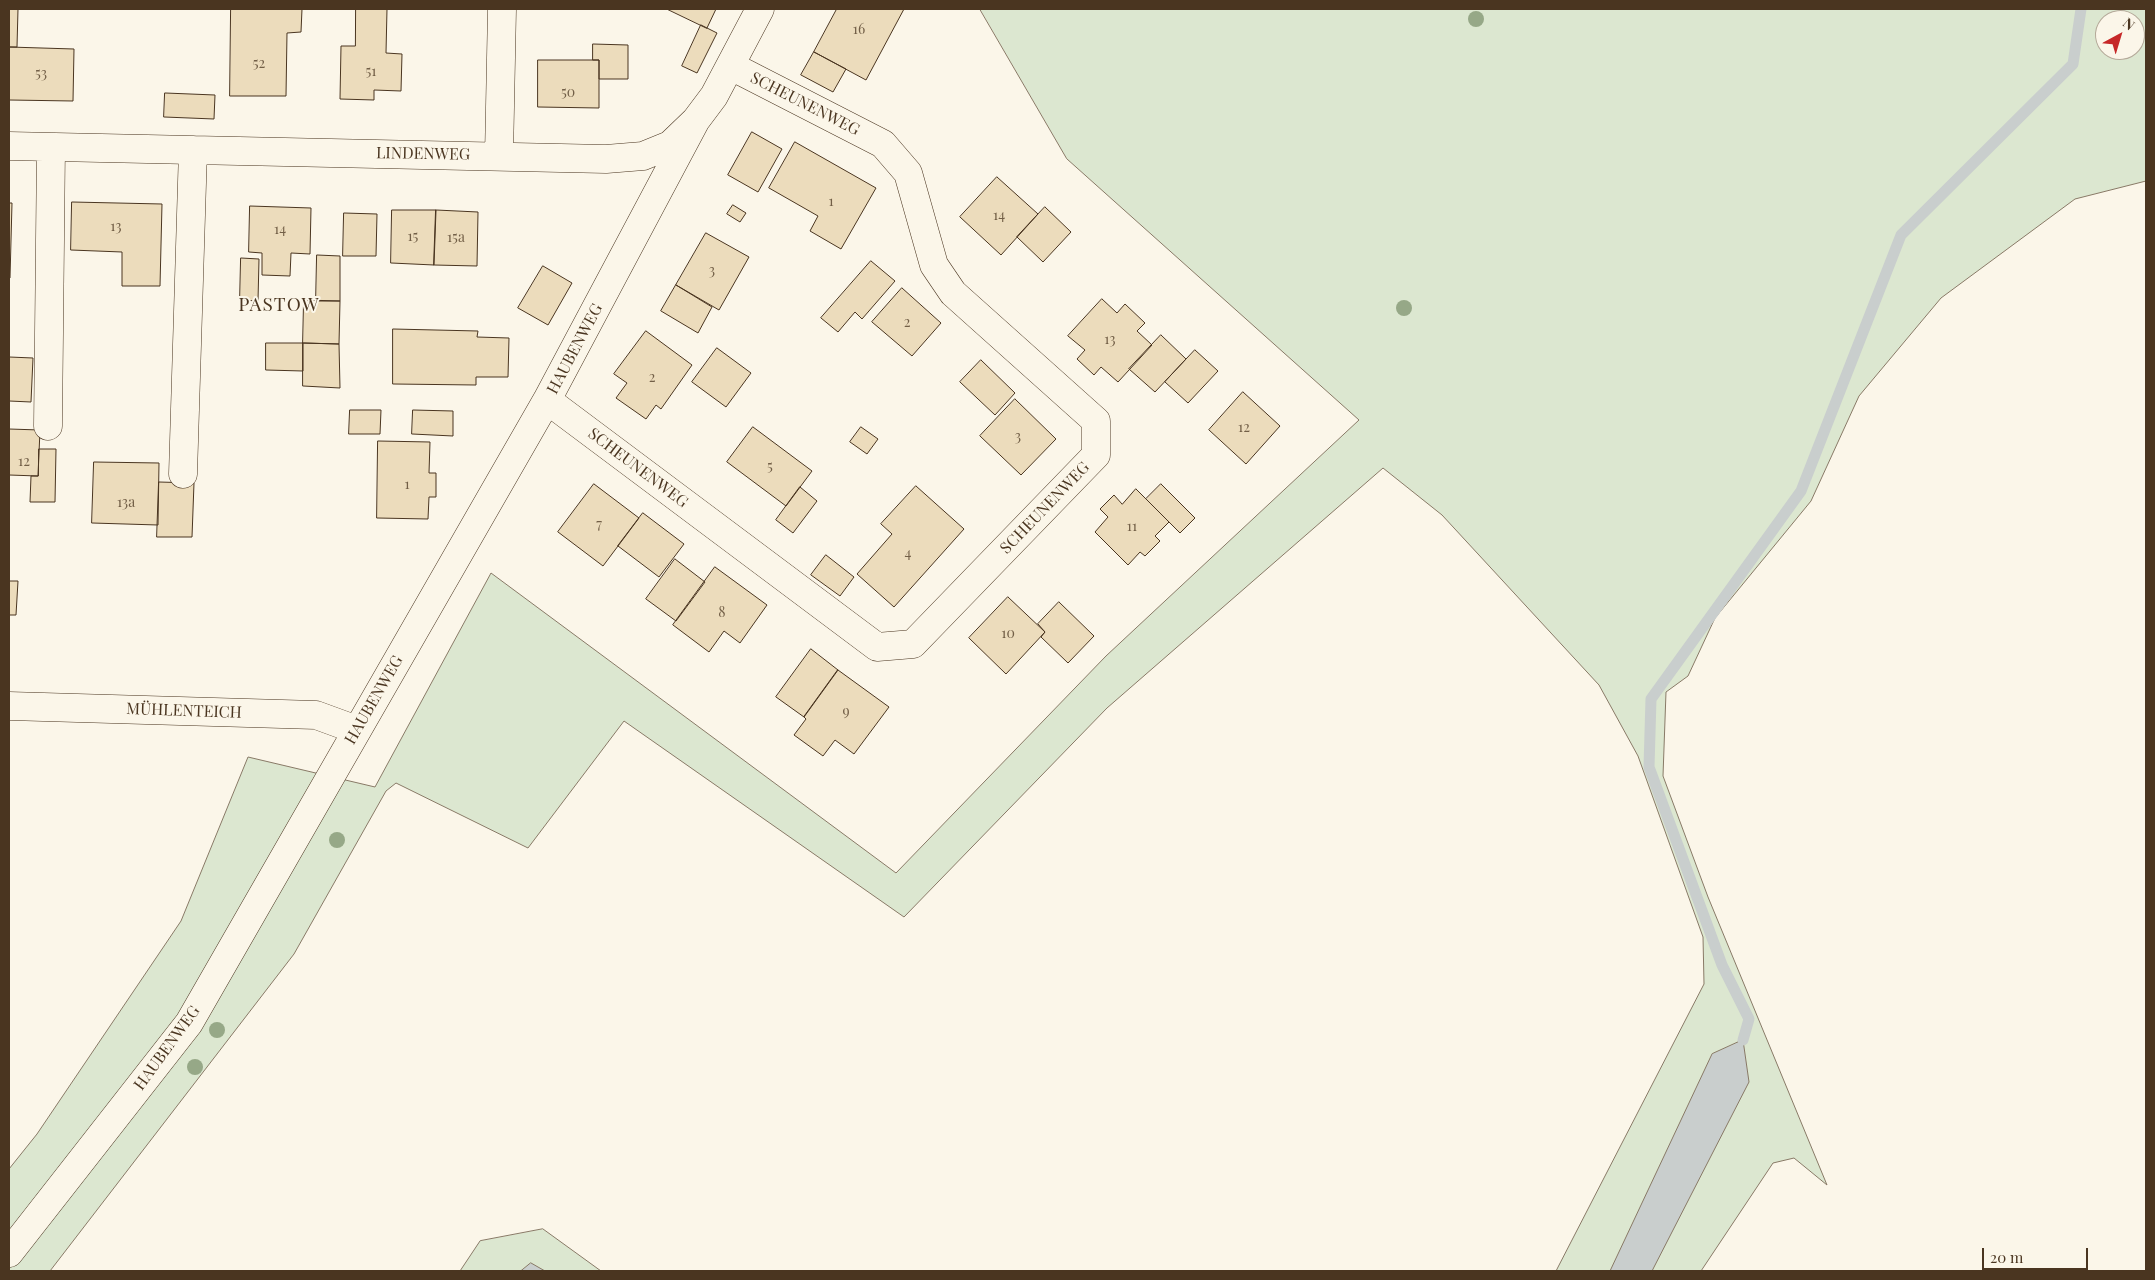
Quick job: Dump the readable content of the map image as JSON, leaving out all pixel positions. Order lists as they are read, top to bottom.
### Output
{
  "streets": {
    "street": [
      "SCHEUNENWEG",
      "LINDENWEG",
      "HAUBENWEG",
      "MÜHLENTEICH"
    ]
  },
  "crossings": [
    ["SCHEUNENWEG", "LINDENWEG"],
    ["SCHEUNENWEG", "HAUBENWEG"],
    ["LINDENWEG", "HAUBENWEG"],
    ["HAUBENWEG", "MÜHLENTEICH"]
  ],
  "districts": ["PASTOW"],
  "house_numbers": [
    "16",
    "52",
    "51",
    "53",
    "50",
    "1",
    "14",
    "13",
    "14",
    "15",
    "15a",
    "3",
    "2",
    "13",
    "2",
    "12",
    "3",
    "12",
    "5",
    "1",
    "13a",
    "7",
    "11",
    "4",
    "8",
    "10",
    "9"
  ],
  "scale_bar": "20 m",
  "north": "top right"
}
